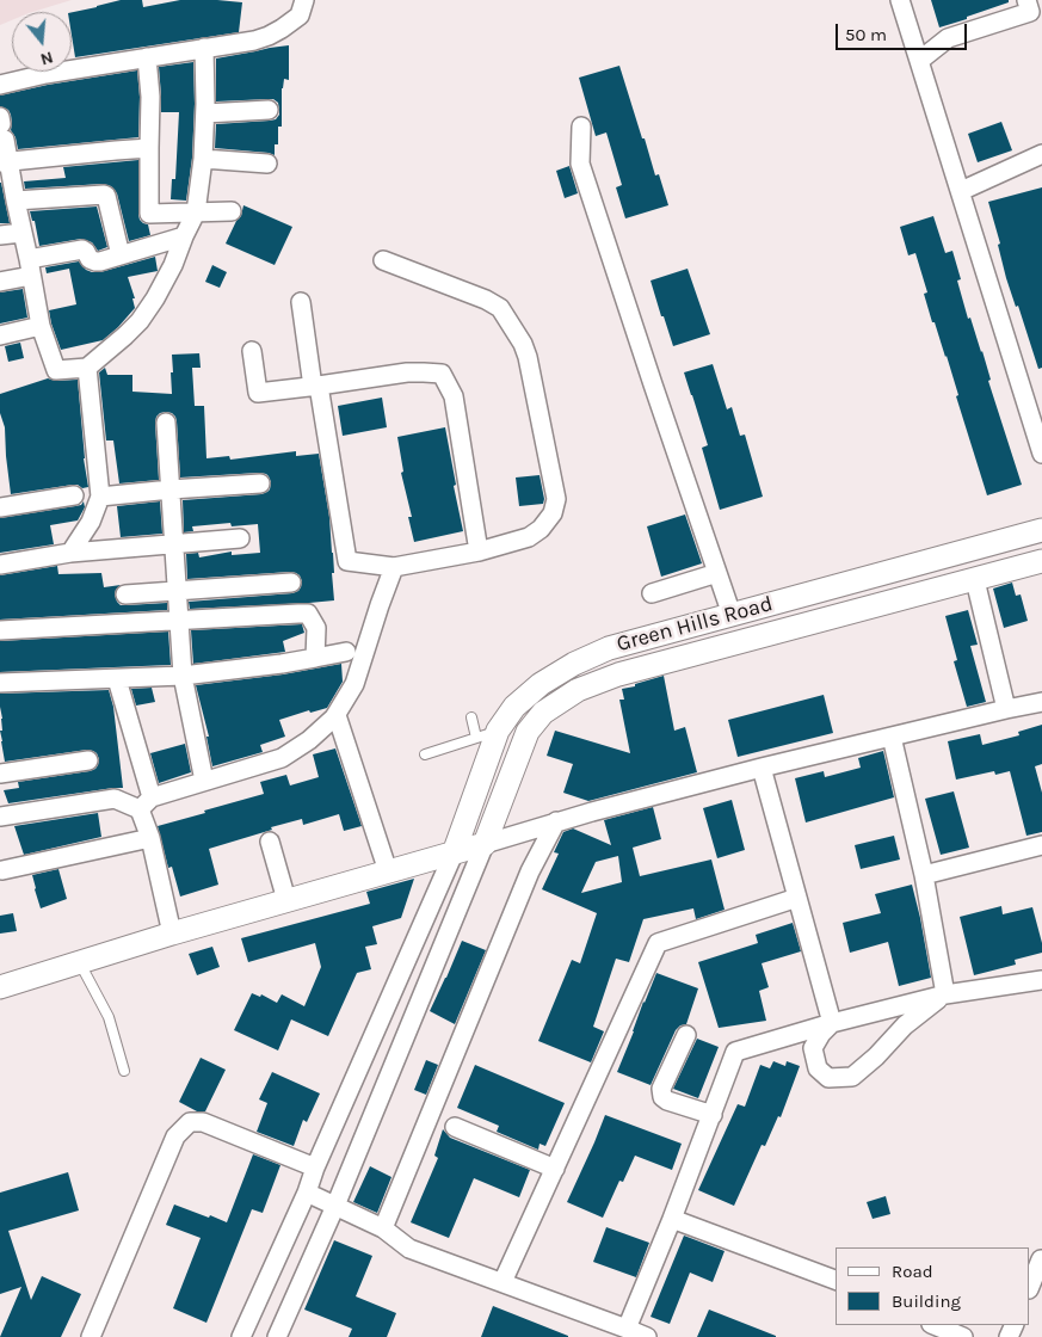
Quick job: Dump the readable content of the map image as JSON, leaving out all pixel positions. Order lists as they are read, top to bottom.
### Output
{
  "streets": {
    "street": ["Green Hills Road"]
  },
  "legend": ["Road", "Building"],
  "scale_bar": "50 m",
  "north": "bottom"
}
